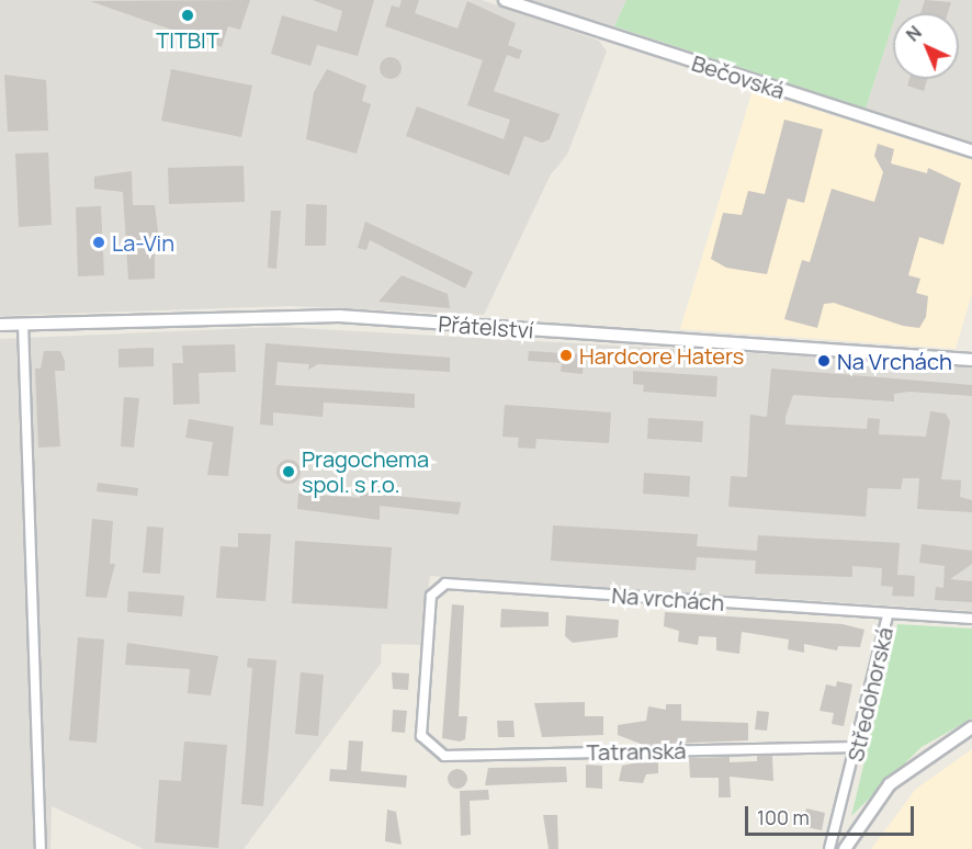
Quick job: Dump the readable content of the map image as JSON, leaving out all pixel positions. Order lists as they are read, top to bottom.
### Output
{
  "streets": {
    "main road": ["Bečovská", "Přátelství"],
    "street": ["Na vrchách", "Středohorská", "Tatranská"]
  },
  "crossings": [
    ["Na vrchách", "Středohorská"],
    ["Na vrchách", "Tatranská"],
    ["Středohorská", "Tatranská"]
  ],
  "places": [
    "TITBIT",
    "La-Vin",
    "Hardcore Haters",
    "Na Vrchách",
    "Pragochema spol. s r.o."
  ],
  "scale_bar": "100 m",
  "north": "top left"
}
